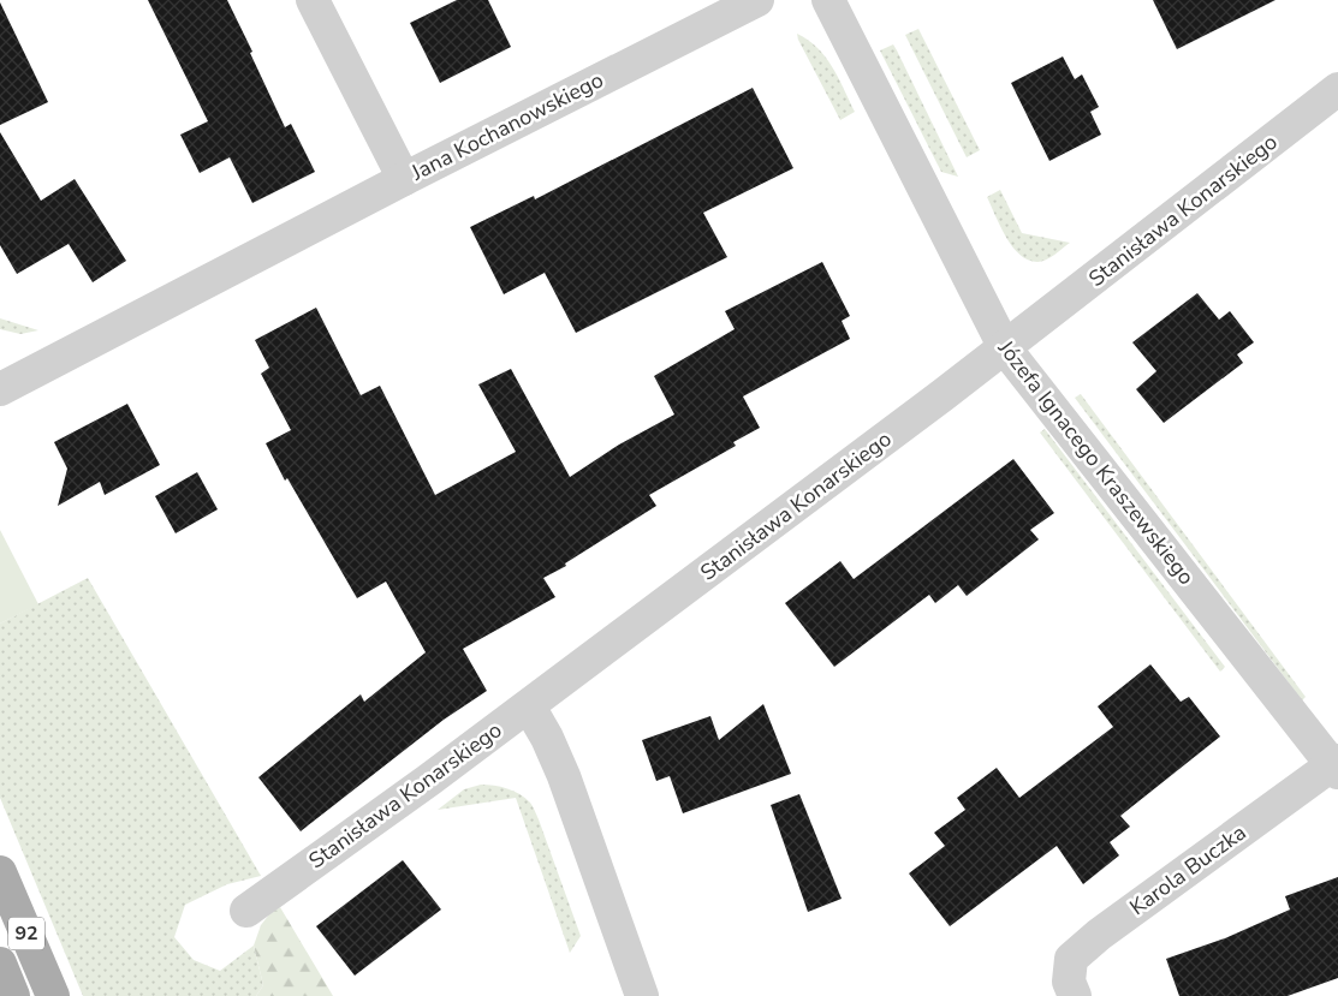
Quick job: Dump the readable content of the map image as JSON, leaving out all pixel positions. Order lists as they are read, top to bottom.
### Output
{
  "streets": {
    "main road": ["92"],
    "street": [
      "Jana Kochanowskiego",
      "Stanisława Konarskiego",
      "Józefa Ignacego Kraszewskiego",
      "Karola Buczka"
    ]
  },
  "crossings": [
    ["Stanisława Konarskiego", "Józefa Ignacego Kraszewskiego"],
    ["Józefa Ignacego Kraszewskiego", "Karola Buczka"]
  ]
}
